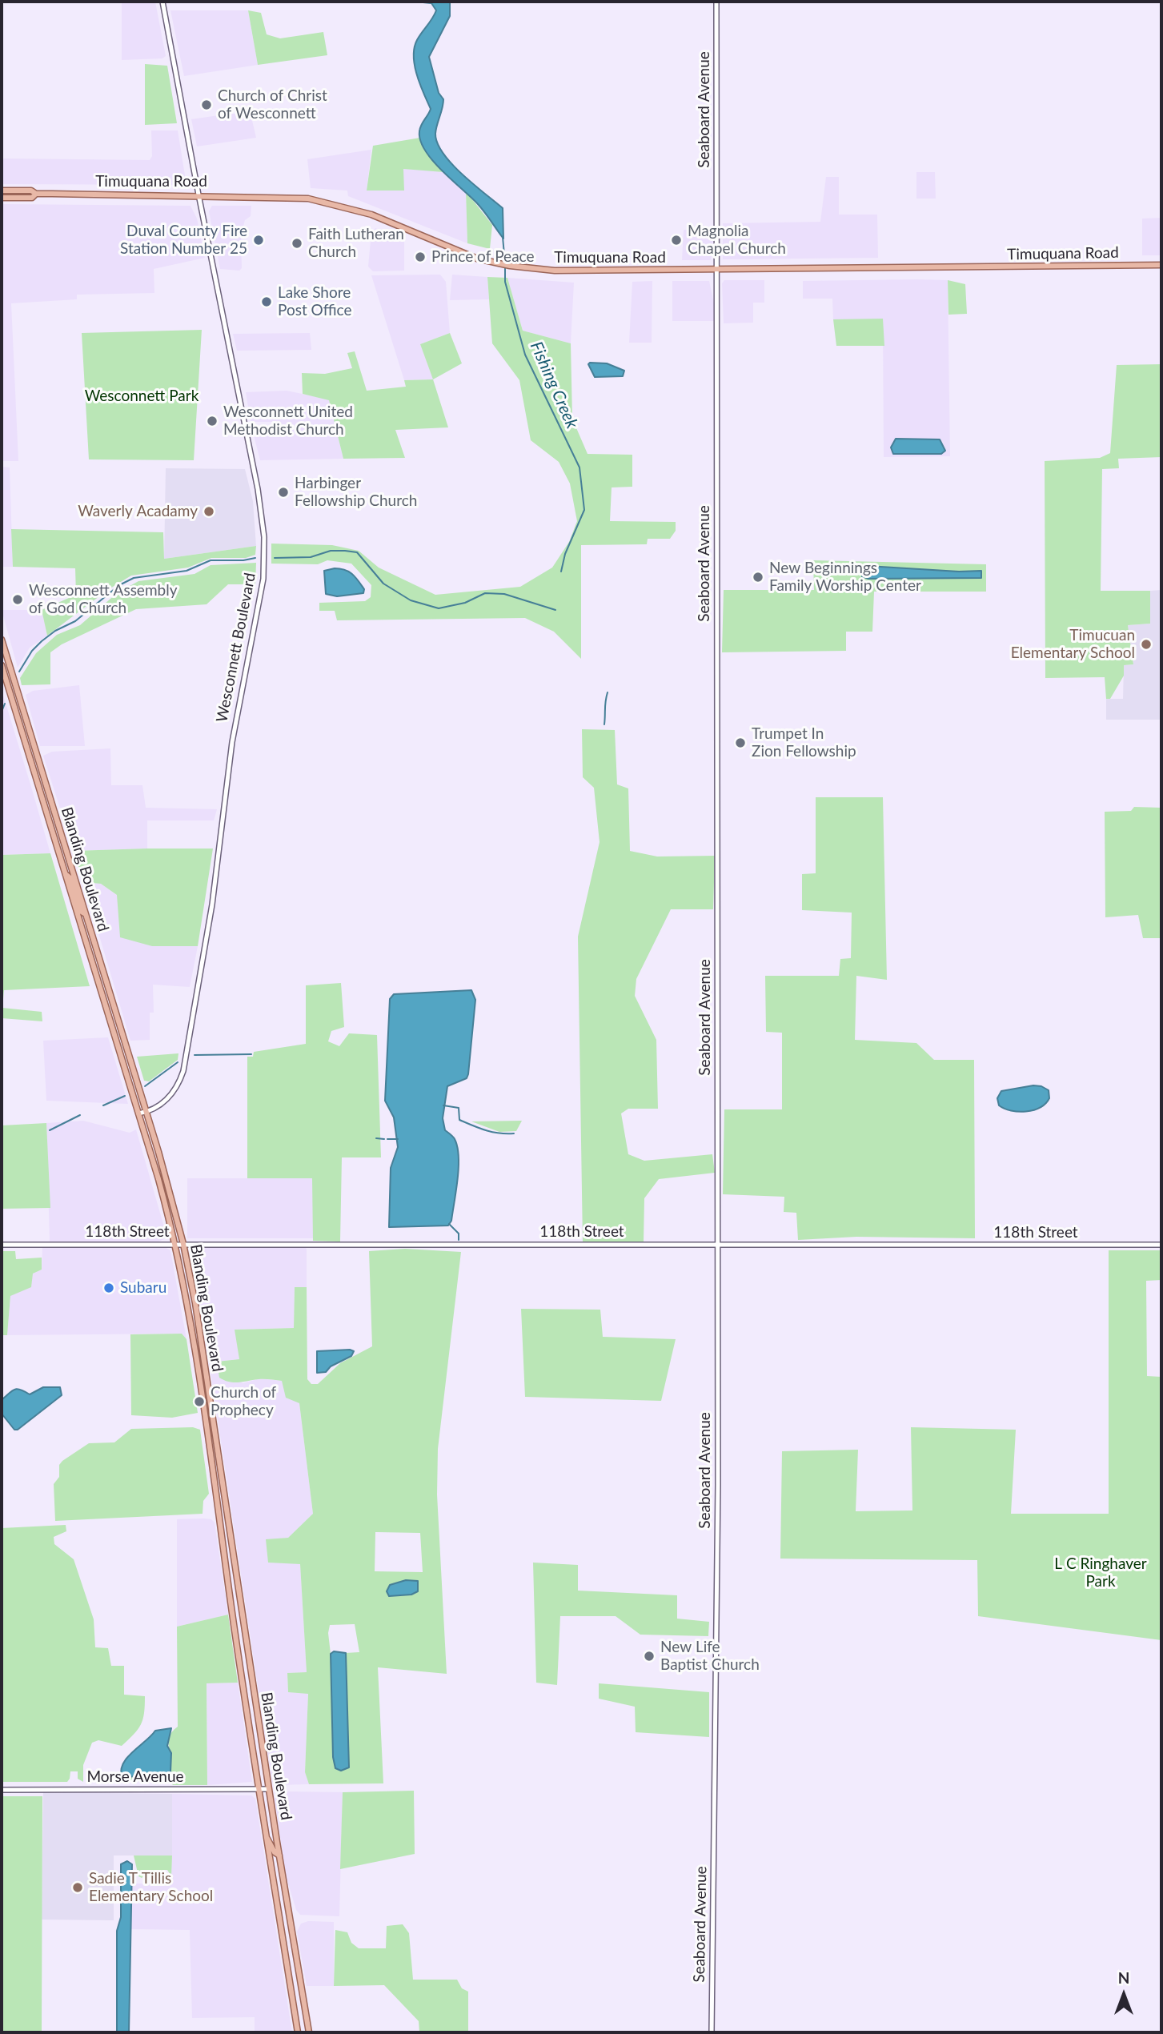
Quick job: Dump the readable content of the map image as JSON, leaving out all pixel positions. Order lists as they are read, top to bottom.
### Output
{
  "streets": {
    "main road": ["Timuquana Road", "Blanding Boulevard"],
    "street": [
      "Seaboard Avenue",
      "Wesconnett Boulevard",
      "118th Street",
      "Morse Avenue"
    ]
  },
  "crossings": [
    ["Seaboard Avenue", "Timuquana Road"],
    ["Seaboard Avenue", "118th Street"],
    ["Timuquana Road", "Wesconnett Boulevard"],
    ["Wesconnett Boulevard", "Blanding Boulevard"],
    ["Blanding Boulevard", "118th Street"],
    ["Blanding Boulevard", "Morse Avenue"]
  ],
  "water": ["Fishing Creek"],
  "parks": ["Wesconnett Park", "L C Ringhaver Park"],
  "places": [
    "Church of Christ of Wesconnett",
    "Duval County Fire Station Number 25",
    "Magnolia Chapel Church",
    "Faith Lutheran Church",
    "Prince of Peace",
    "Lake Shore Post Office",
    "Wesconnett United Methodist Church",
    "Harbinger Fellowship Church",
    "Waverly Acadamy",
    "New Beginnings Family Worship Center",
    "Wesconnett Assembly of God Church",
    "Timucuan Elementary School",
    "Trumpet In Zion Fellowship",
    "Subaru",
    "Church of Prophecy",
    "New Life Baptist Church",
    "Sadie T Tillis Elementary School"
  ],
  "north": "top"
}
